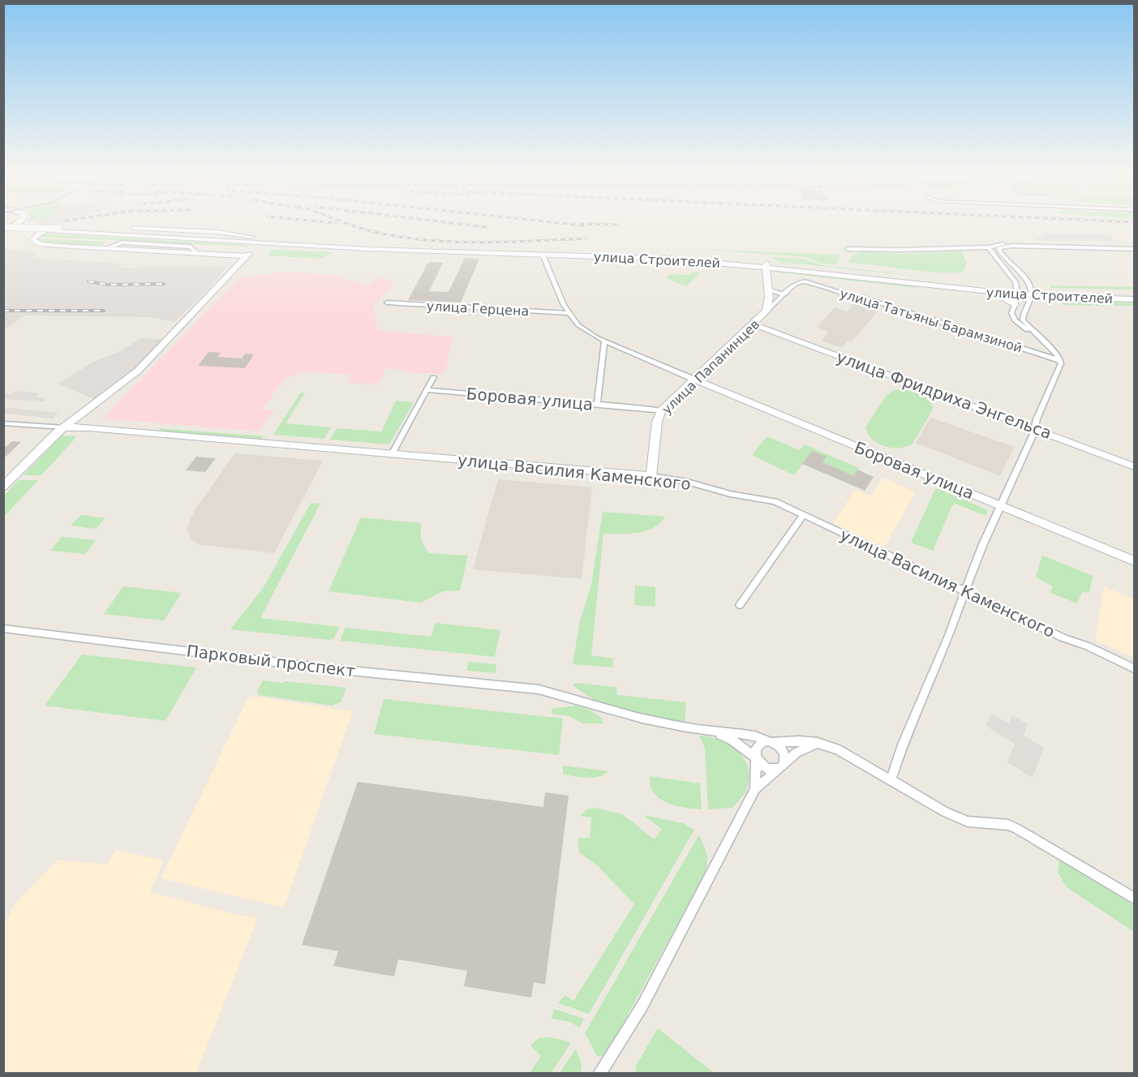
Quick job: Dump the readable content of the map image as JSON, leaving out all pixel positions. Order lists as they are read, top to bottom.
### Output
{
  "streets": {
    "main road": [
      "улица Строителей",
      "улица Папанинцев",
      "улица Фридриха Энгельса",
      "Боровая улица",
      "улица Василия Каменского"
    ],
    "street": ["улица Герцена", "улица Татьяны Барамзиной", "Парковый проспект"]
  },
  "crossings": [
    ["улица Строителей", "улица Папанинцев"],
    ["улица Татьяны Барамзиной", "улица Папанинцев"],
    ["улица Папанинцев", "улица Фридриха Энгельса"],
    ["улица Папанинцев", "Боровая улица"],
    ["улица Папанинцев", "улица Василия Каменского"]
  ]
}
